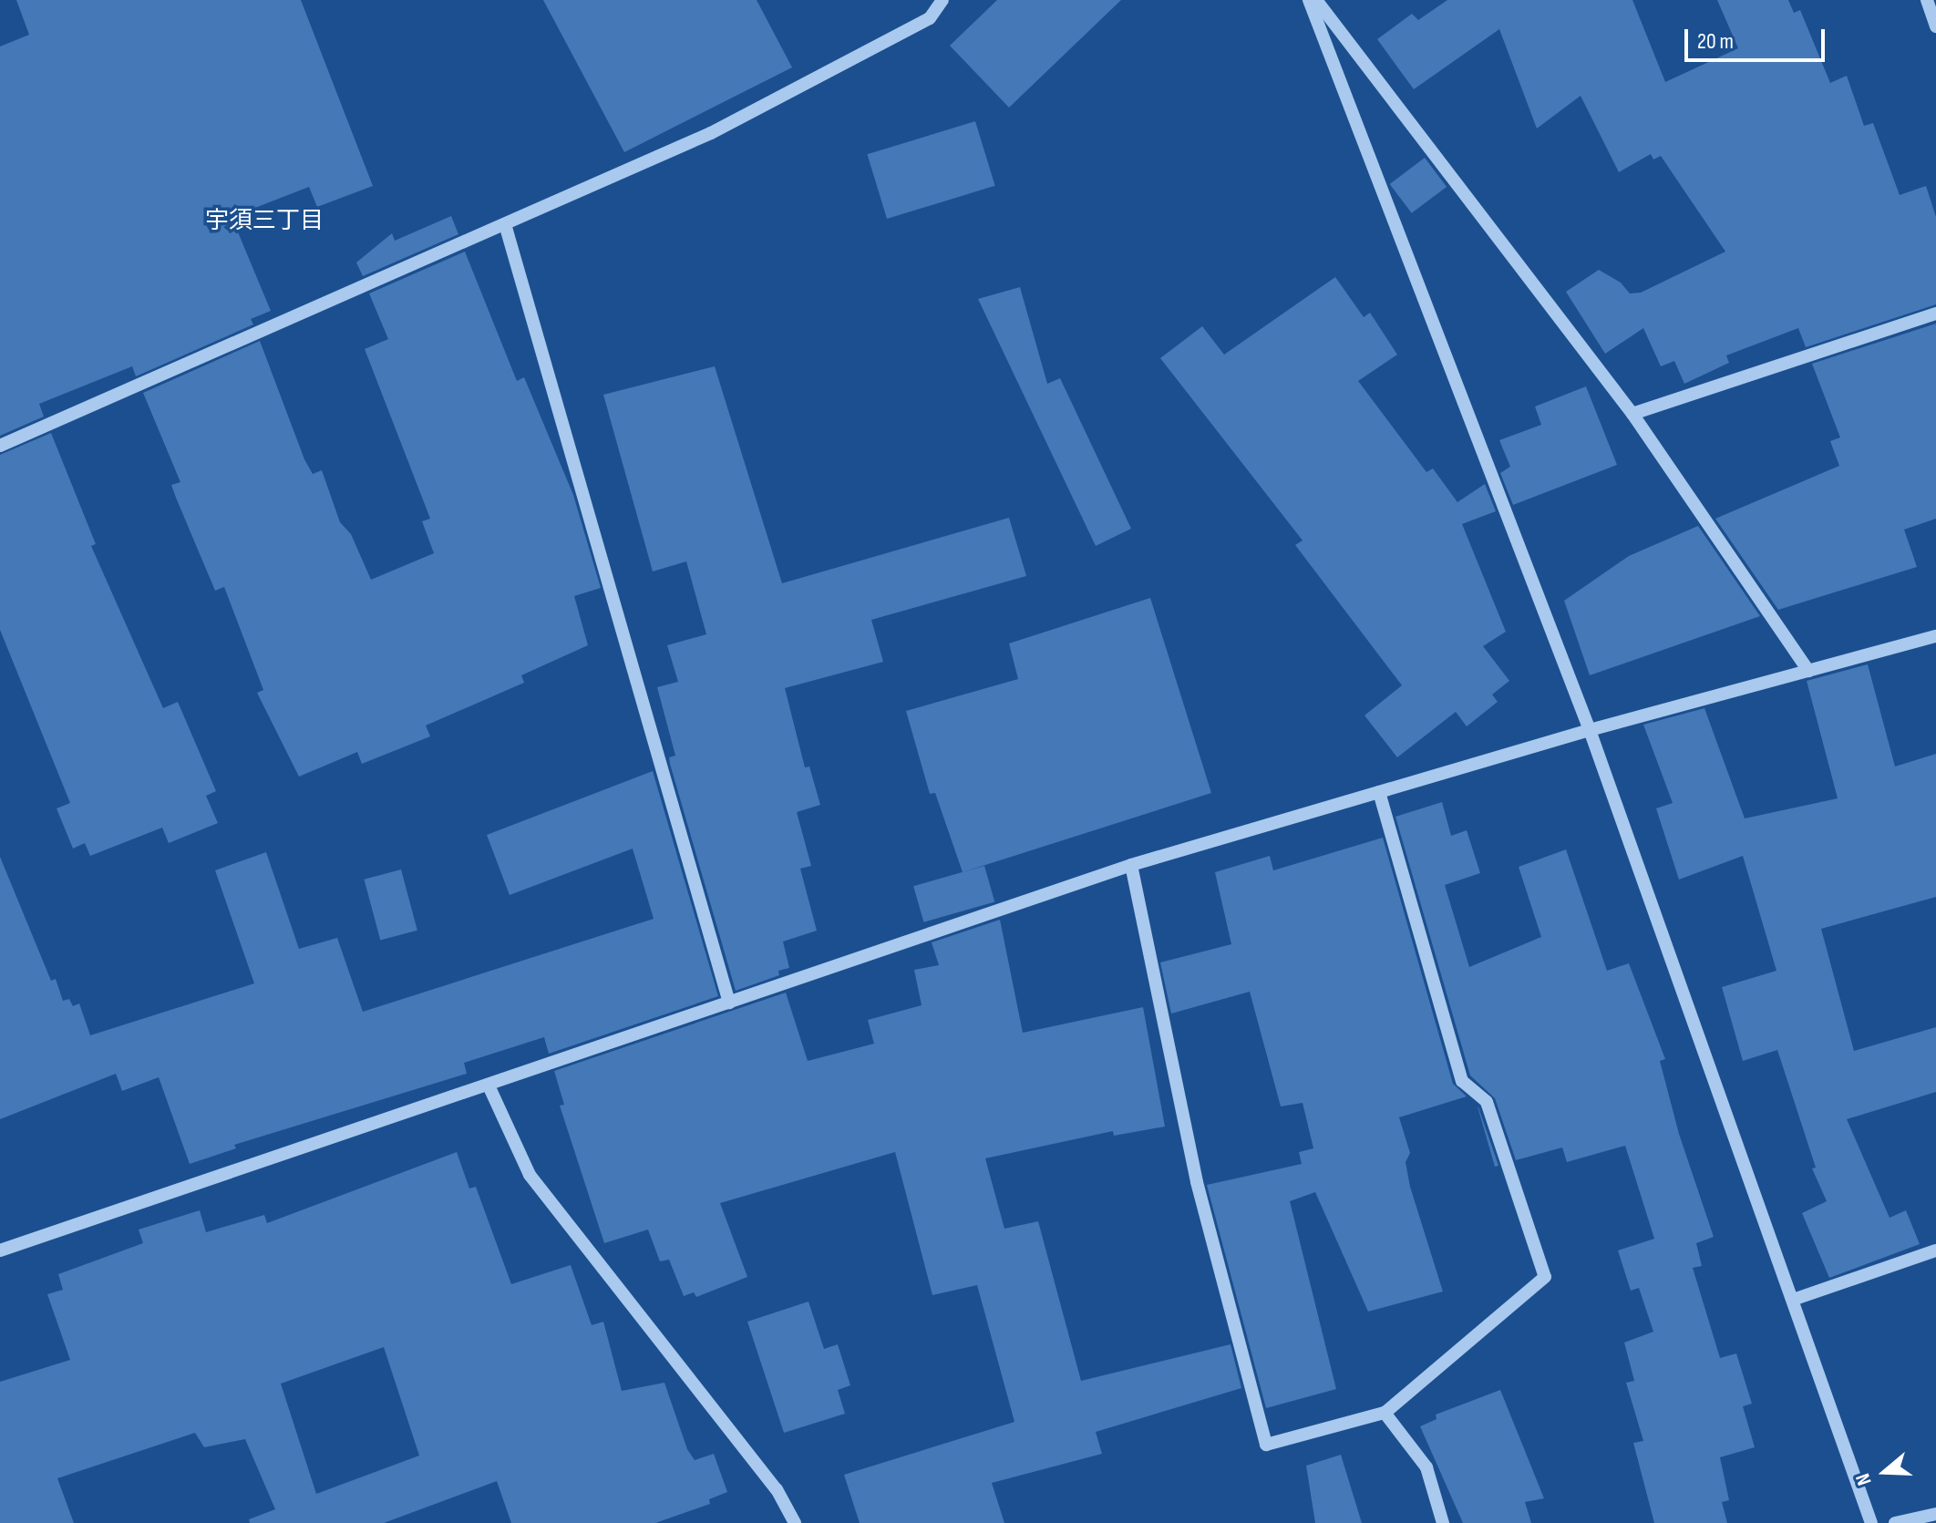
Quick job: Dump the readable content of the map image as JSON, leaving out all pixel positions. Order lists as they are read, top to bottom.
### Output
{
  "districts": ["宇須三丁目"],
  "scale_bar": "20 m",
  "north": "left"
}
